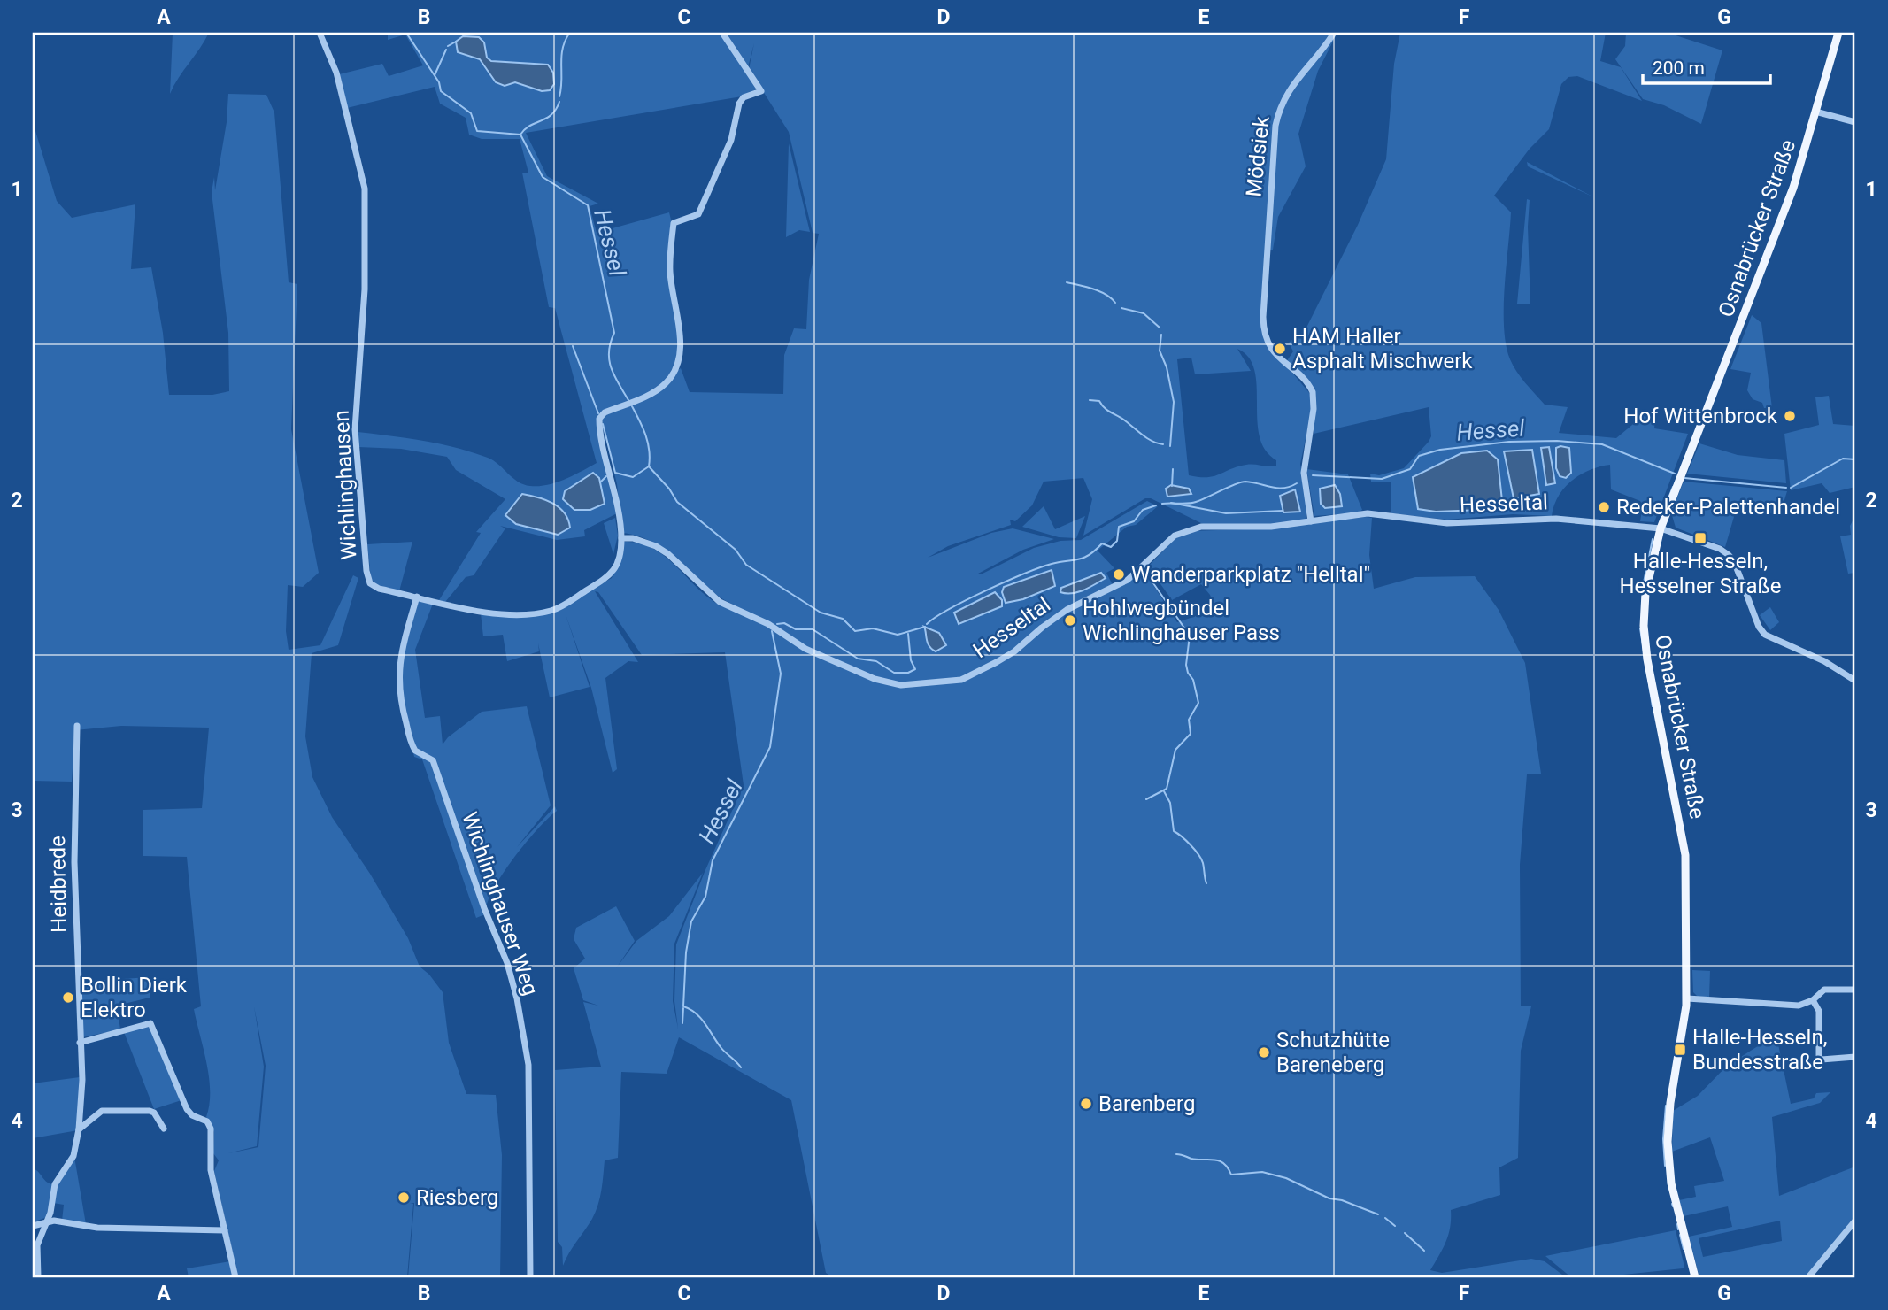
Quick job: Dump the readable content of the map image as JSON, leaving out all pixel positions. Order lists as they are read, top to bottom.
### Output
{
  "streets": {
    "main road": ["Osnabrücker Straße"],
    "street": [
      "Mödsiek",
      "Wichlinghausen",
      "Hesseltal",
      "Heidbrede",
      "Wichlinghauser Weg"
    ]
  },
  "crossings": [
    ["Mödsiek", "Hesseltal"],
    ["Osnabrücker Straße", "Hesseltal"],
    ["Wichlinghausen", "Hesseltal"],
    ["Wichlinghausen", "Wichlinghauser Weg"]
  ],
  "water": ["Hessel"],
  "places": {
    "other": [
      "HAM Haller Asphalt Mischwerk",
      "Hof Wittenbrock",
      "Redeker-Palettenhandel",
      "Wanderparkplatz \"Helltal\"",
      "Hohlwegbündel Wichlinghauser Pass",
      "Bollin Dierk Elektro",
      "Schutzhütte Bareneberg",
      "Barenberg",
      "Riesberg"
    ],
    "transit": ["Halle-Hesseln, Hesselner Straße", "Halle-Hesseln, Bundesstraße"]
  },
  "scale_bar": "200 m",
  "grid": {
    "columns": [
      "A",
      "B",
      "C",
      "D",
      "E",
      "F",
      "G"
    ],
    "rows": [
      "1",
      "2",
      "3",
      "4"
    ]
  }
}
